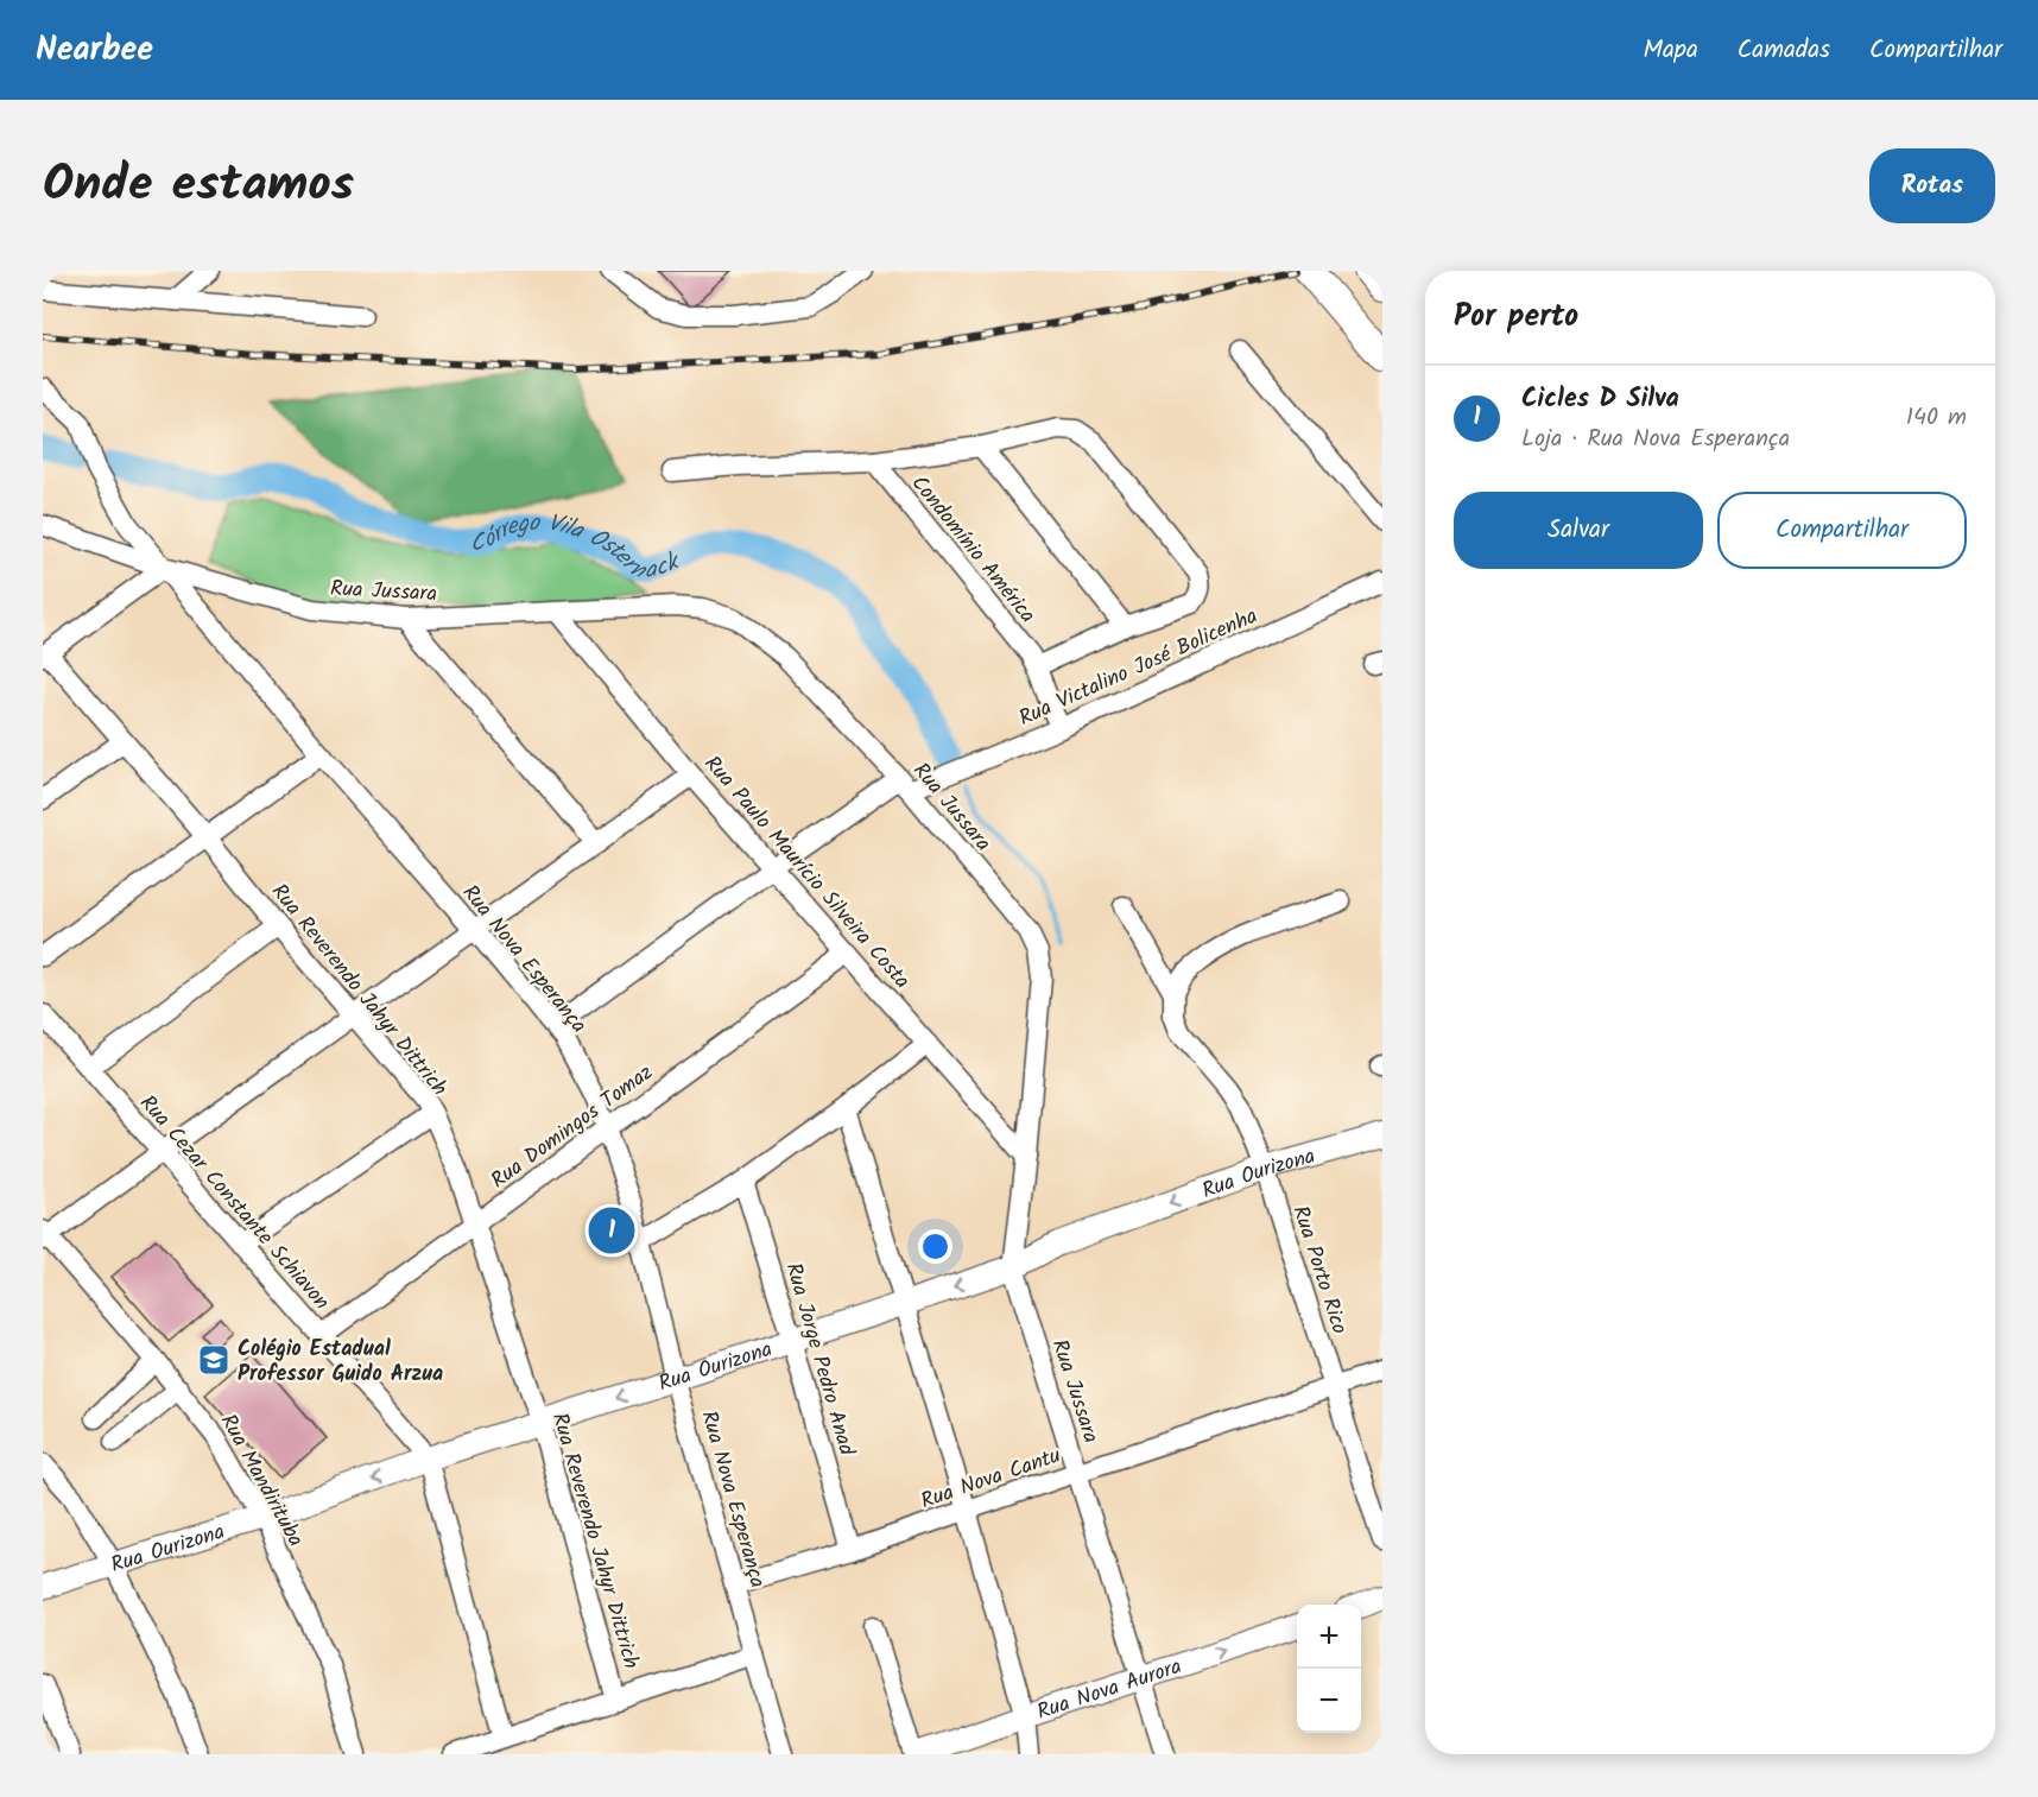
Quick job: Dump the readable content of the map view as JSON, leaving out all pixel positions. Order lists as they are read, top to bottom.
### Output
{
  "streets": {
    "main road": ["Rua Ourizona", "Rua Nova Aurora"],
    "street": [
      "Condomínio América",
      "Rua Jussara",
      "Rua Victalino José Bolicenha",
      "Rua Paulo Maurício Silveira Costa",
      "Rua Nova Esperança",
      "Rua Reverendo Jahyr Dittrich",
      "Rua Domingos Tomaz",
      "Rua Cezar Constante Schiavon",
      "Rua Porto Rico",
      "Rua Jorge Pedro Anad",
      "Rua Nova Cantu",
      "Rua Mandirituba"
    ]
  },
  "crossings": [
    ["Condomínio América", "Rua Victalino José Bolicenha"],
    ["Rua Jussara", "Rua Victalino José Bolicenha"],
    ["Rua Jussara", "Rua Paulo Maurício Silveira Costa"],
    ["Rua Jussara", "Rua Nova Esperança"],
    ["Rua Jussara", "Rua Ourizona"],
    ["Rua Jussara", "Rua Nova Cantu"],
    ["Rua Jussara", "Rua Nova Aurora"],
    ["Rua Victalino José Bolicenha", "Rua Paulo Maurício Silveira Costa"],
    ["Rua Victalino José Bolicenha", "Rua Nova Esperança"],
    ["Rua Paulo Maurício Silveira Costa", "Rua Domingos Tomaz"],
    ["Rua Nova Esperança", "Rua Domingos Tomaz"],
    ["Rua Nova Esperança", "Rua Ourizona"],
    ["Rua Nova Esperança", "Rua Nova Cantu"],
    ["Rua Reverendo Jahyr Dittrich", "Rua Domingos Tomaz"],
    ["Rua Reverendo Jahyr Dittrich", "Rua Ourizona"],
    ["Rua Domingos Tomaz", "Rua Cezar Constante Schiavon"],
    ["Rua Ourizona", "Rua Cezar Constante Schiavon"],
    ["Rua Ourizona", "Rua Porto Rico"],
    ["Rua Ourizona", "Rua Jorge Pedro Anad"],
    ["Rua Ourizona", "Rua Mandirituba"],
    ["Rua Porto Rico", "Rua Nova Cantu"],
    ["Rua Jorge Pedro Anad", "Rua Nova Cantu"]
  ],
  "one_way": ["Rua Ourizona", "Rua Nova Aurora"],
  "water": ["Córrego Vila Osternack"],
  "places": {
    "school or university": ["Colégio Estadual Professor Guido Arzua"]
  },
  "page": {
    "header": "Nearbee",
    "nav": ["Mapa", "Camadas", "Compartilhar"],
    "title": "Onde estamos",
    "buttons": [
      "Rotas",
      ["Salvar", "Compartilhar"]
    ],
    "heading": "Por perto",
    "list": [
      {
        "mark": "1",
        "name": "Cicles D Silva",
        "note": "Loja · Rua Nova Esperança",
        "value": "140 m"
      }
    ],
    "pins": "1",
    "map_buttons": ["+", "−"]
  }
}
